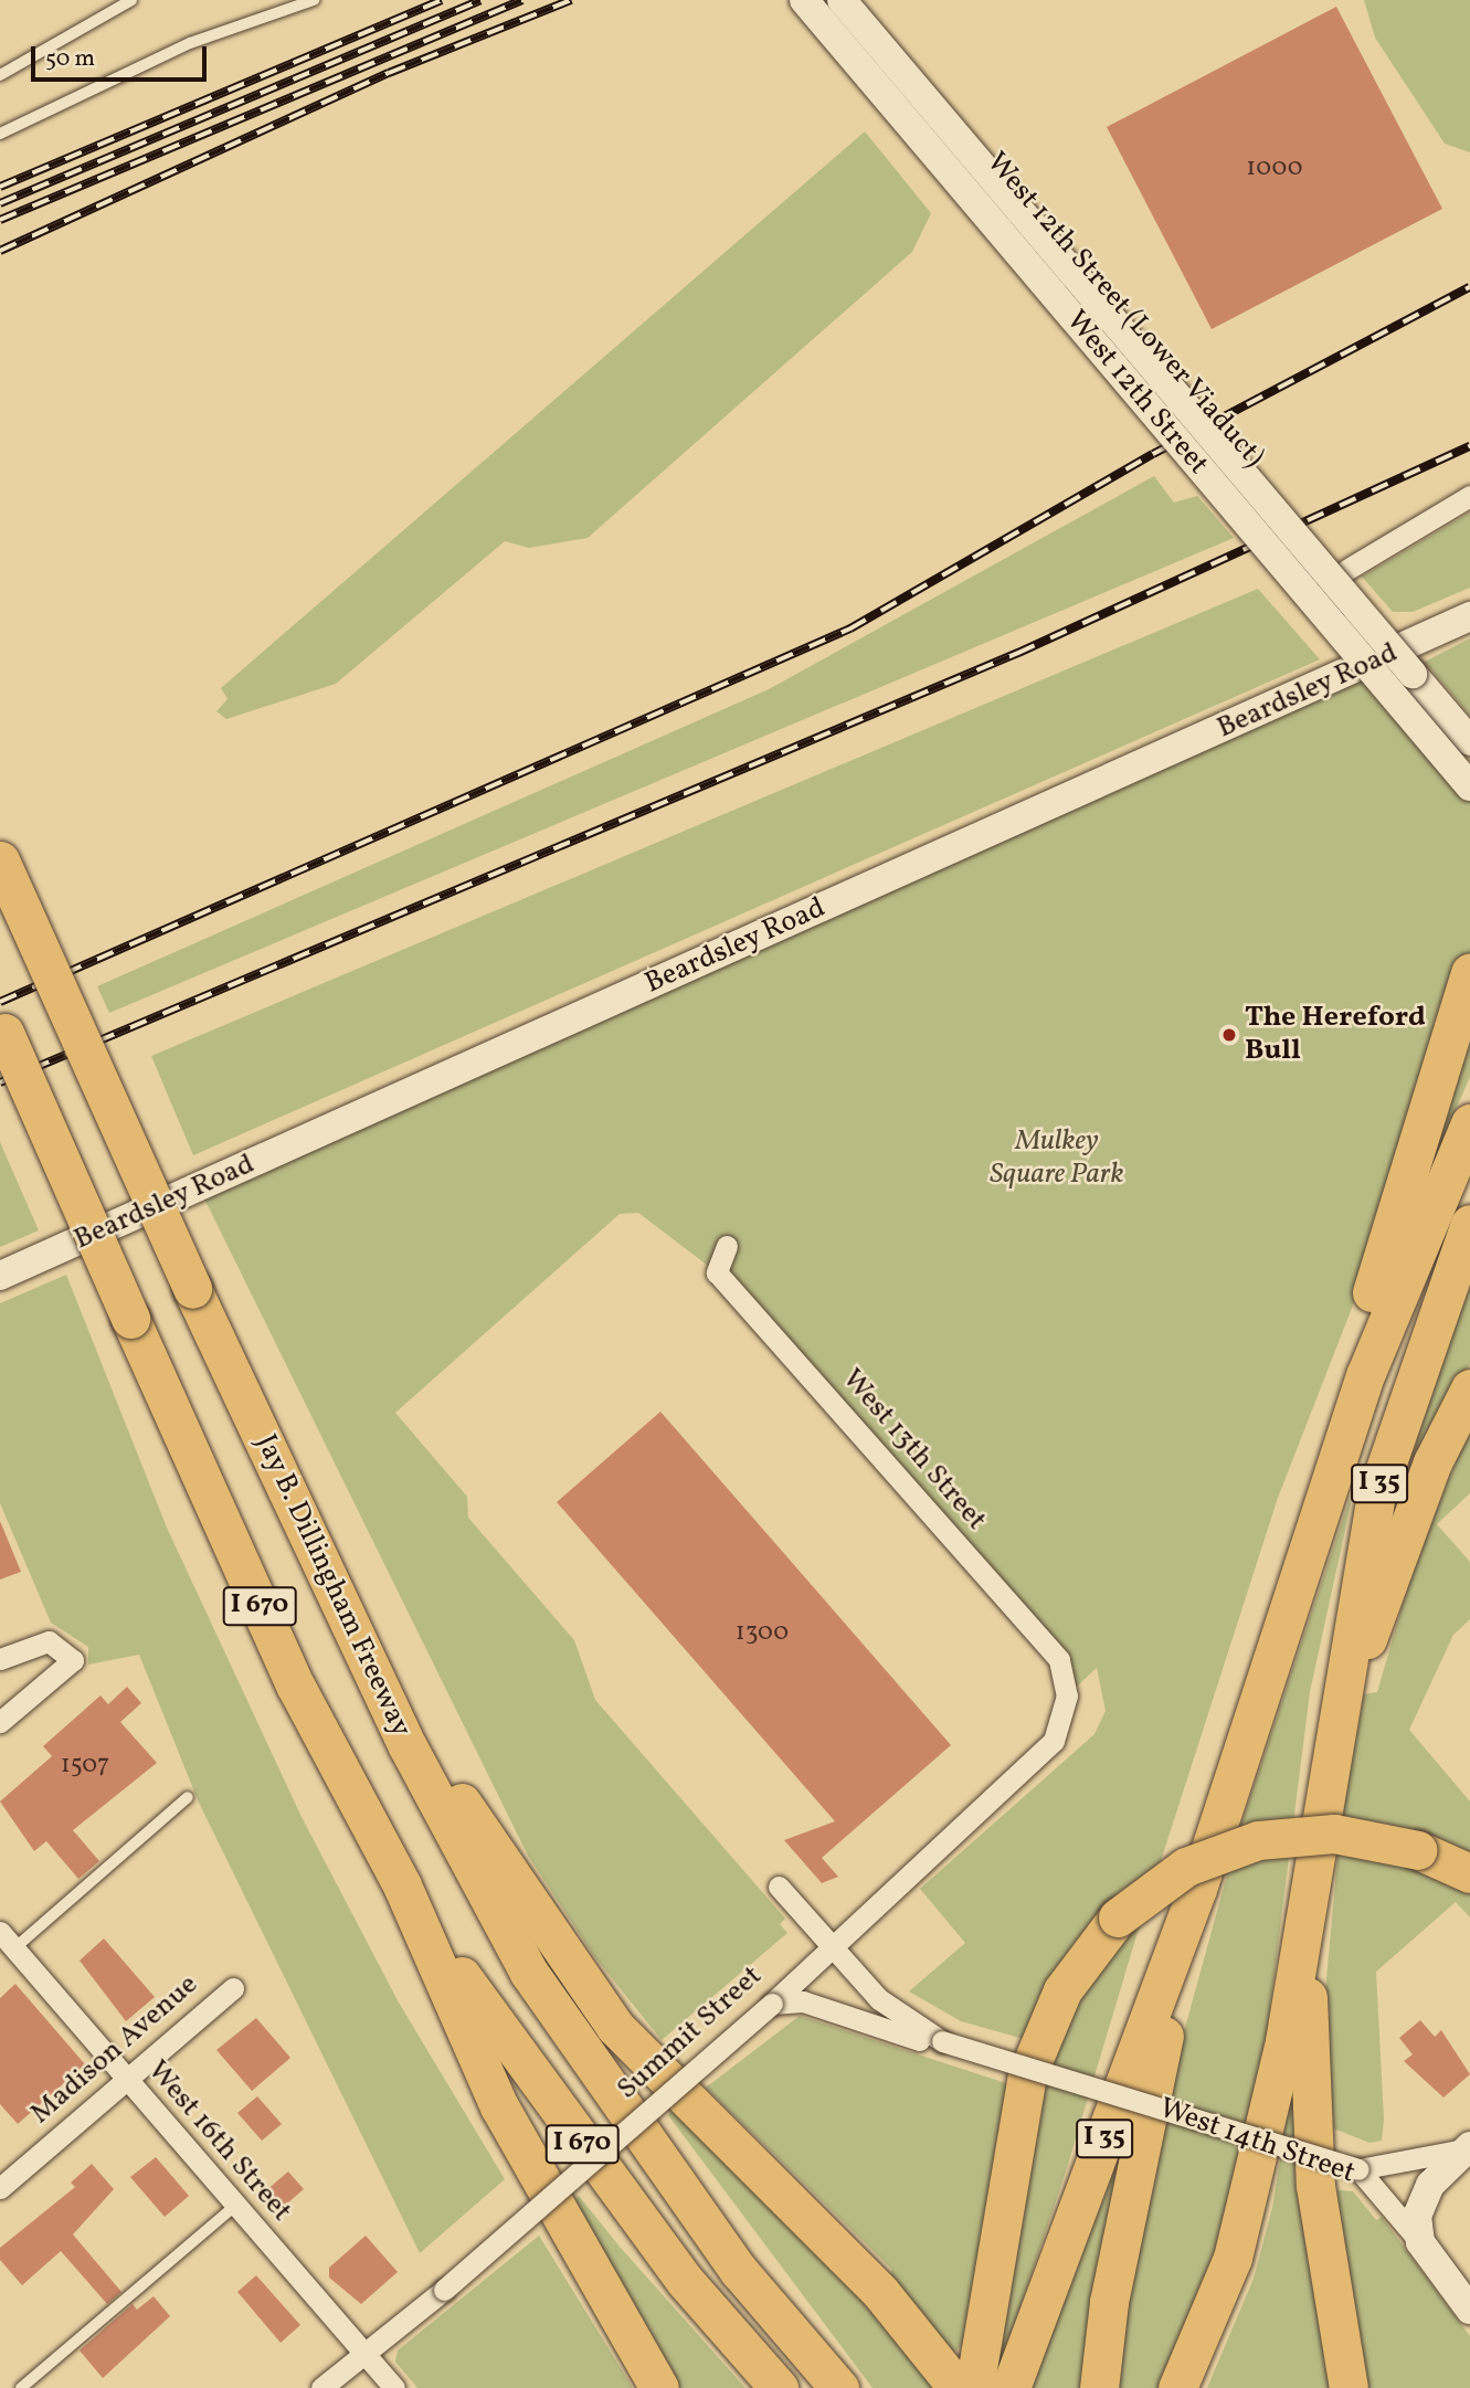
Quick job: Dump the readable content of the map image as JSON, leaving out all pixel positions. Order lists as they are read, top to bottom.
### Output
{
  "streets": {
    "highway": ["I 35", "Jay B. Dillingham Freeway", "I 670"],
    "main road": ["West 12th Street", "Beardsley Road", "West 14th Street"],
    "street": [
      "West 12th Street (Lower Viaduct)",
      "West 13th Street",
      "Summit Street",
      "Madison Avenue",
      "West 16th Street"
    ]
  },
  "crossings": [
    ["West 12th Street (Lower Viaduct)", "Beardsley Road"],
    ["West 13th Street", "Summit Street"],
    ["Summit Street", "West 16th Street"],
    ["Summit Street", "West 14th Street"],
    ["Madison Avenue", "West 16th Street"]
  ],
  "parks": ["Mulkey Square Park"],
  "places": ["The Hereford Bull"],
  "house_numbers": ["1000", "1300", "1507"],
  "scale_bar": "50 m"
}
